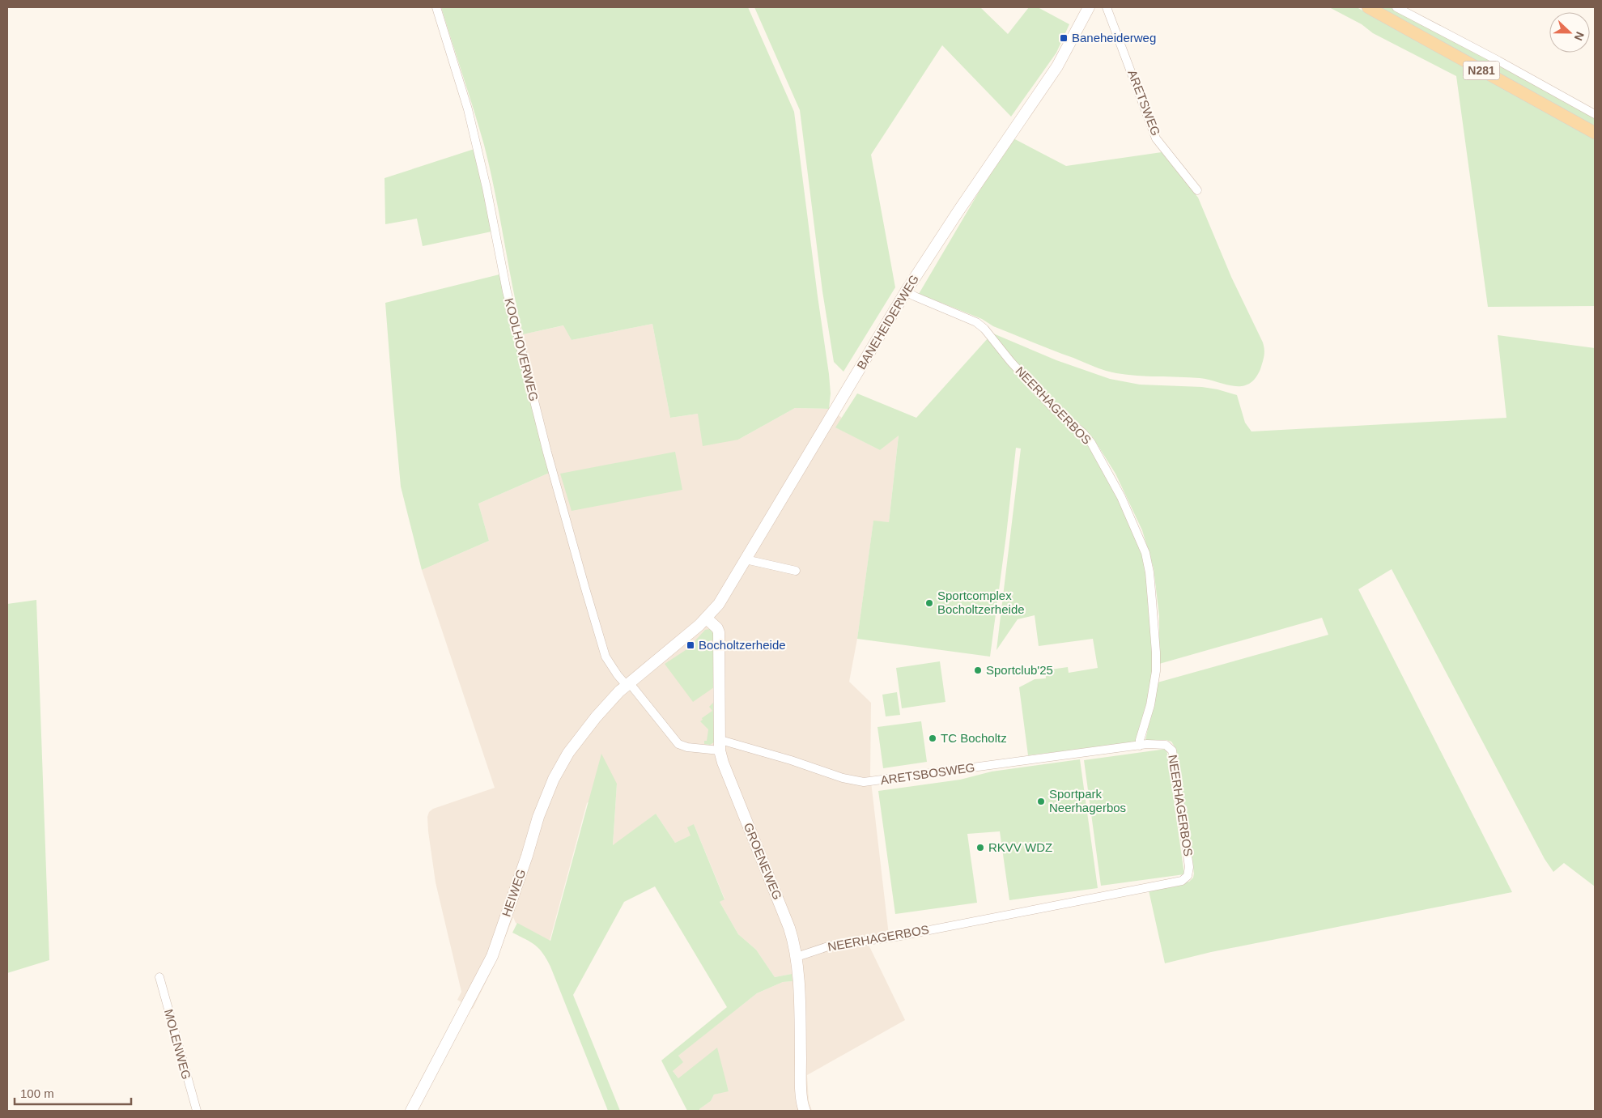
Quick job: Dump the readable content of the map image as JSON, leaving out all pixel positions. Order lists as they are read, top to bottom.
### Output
{
  "streets": {
    "main road": ["N281"],
    "street": [
      "ARETSWEG",
      "BANEHEIDERWEG",
      "KOOLHOVERWEG",
      "NEERHAGERBOS",
      "ARETSBOSWEG",
      "GROENEWEG",
      "HEIWEG",
      "MOLENWEG"
    ]
  },
  "crossings": [
    ["BANEHEIDERWEG", "KOOLHOVERWEG"],
    ["BANEHEIDERWEG", "NEERHAGERBOS"],
    ["BANEHEIDERWEG", "GROENEWEG"],
    ["BANEHEIDERWEG", "HEIWEG"],
    ["KOOLHOVERWEG", "ARETSBOSWEG"],
    ["KOOLHOVERWEG", "GROENEWEG"],
    ["KOOLHOVERWEG", "HEIWEG"],
    ["NEERHAGERBOS", "ARETSBOSWEG"],
    ["NEERHAGERBOS", "GROENEWEG"],
    ["ARETSBOSWEG", "GROENEWEG"]
  ],
  "places": {
    "transit": ["Baneheiderweg", "Bocholtzerheide"],
    "other": [
      "Sportcomplex Bocholtzerheide",
      "Sportclub'25",
      "TC Bocholtz",
      "Sportpark Neerhagerbos",
      "RKVV WDZ"
    ]
  },
  "scale_bar": "100 m",
  "north": "right"
}
